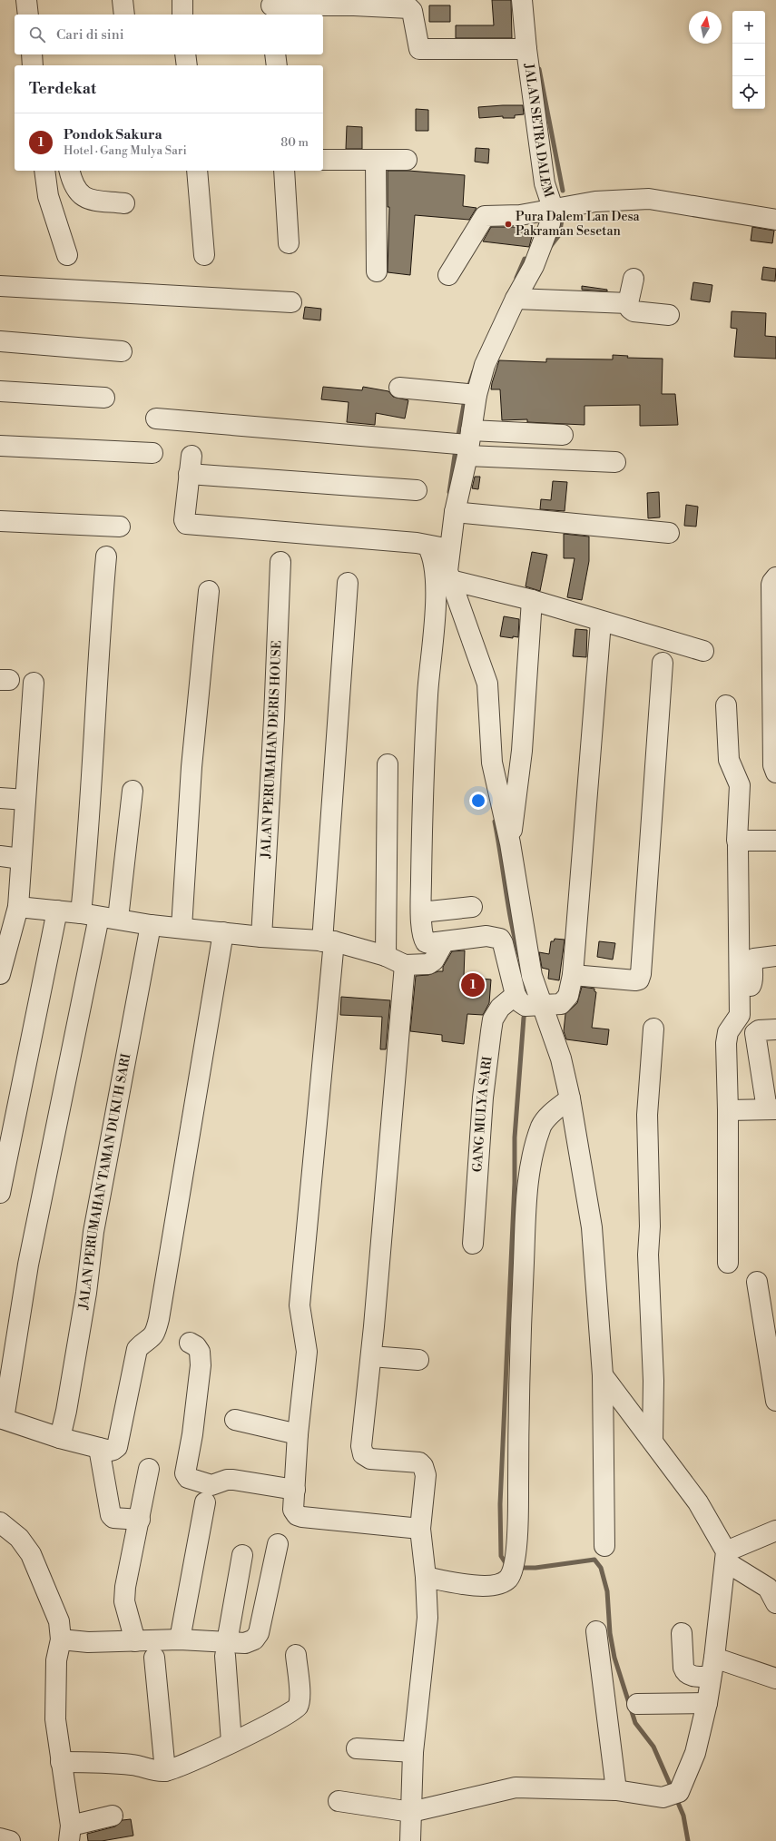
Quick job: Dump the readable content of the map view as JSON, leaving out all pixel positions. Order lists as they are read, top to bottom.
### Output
{
  "streets": {
    "street": [
      "JALAN SETRA DALEM",
      "JALAN PERUMAHAN DERIS HOUSE",
      "GANG MULYA SARI",
      "JALAN PERUMAHAN TAMAN DUKUH SARI"
    ]
  },
  "places": ["Pura Dalem Lan Desa Pakraman Sesetan"],
  "north": "top",
  "page": {
    "map_buttons": ["+", "−"],
    "search": "Cari di sini",
    "heading": "Terdekat",
    "list": [
      {
        "mark": "1",
        "name": "Pondok Sakura",
        "note": "Hotel · Gang Mulya Sari",
        "value": "80 m"
      }
    ],
    "pins": "1"
  }
}
